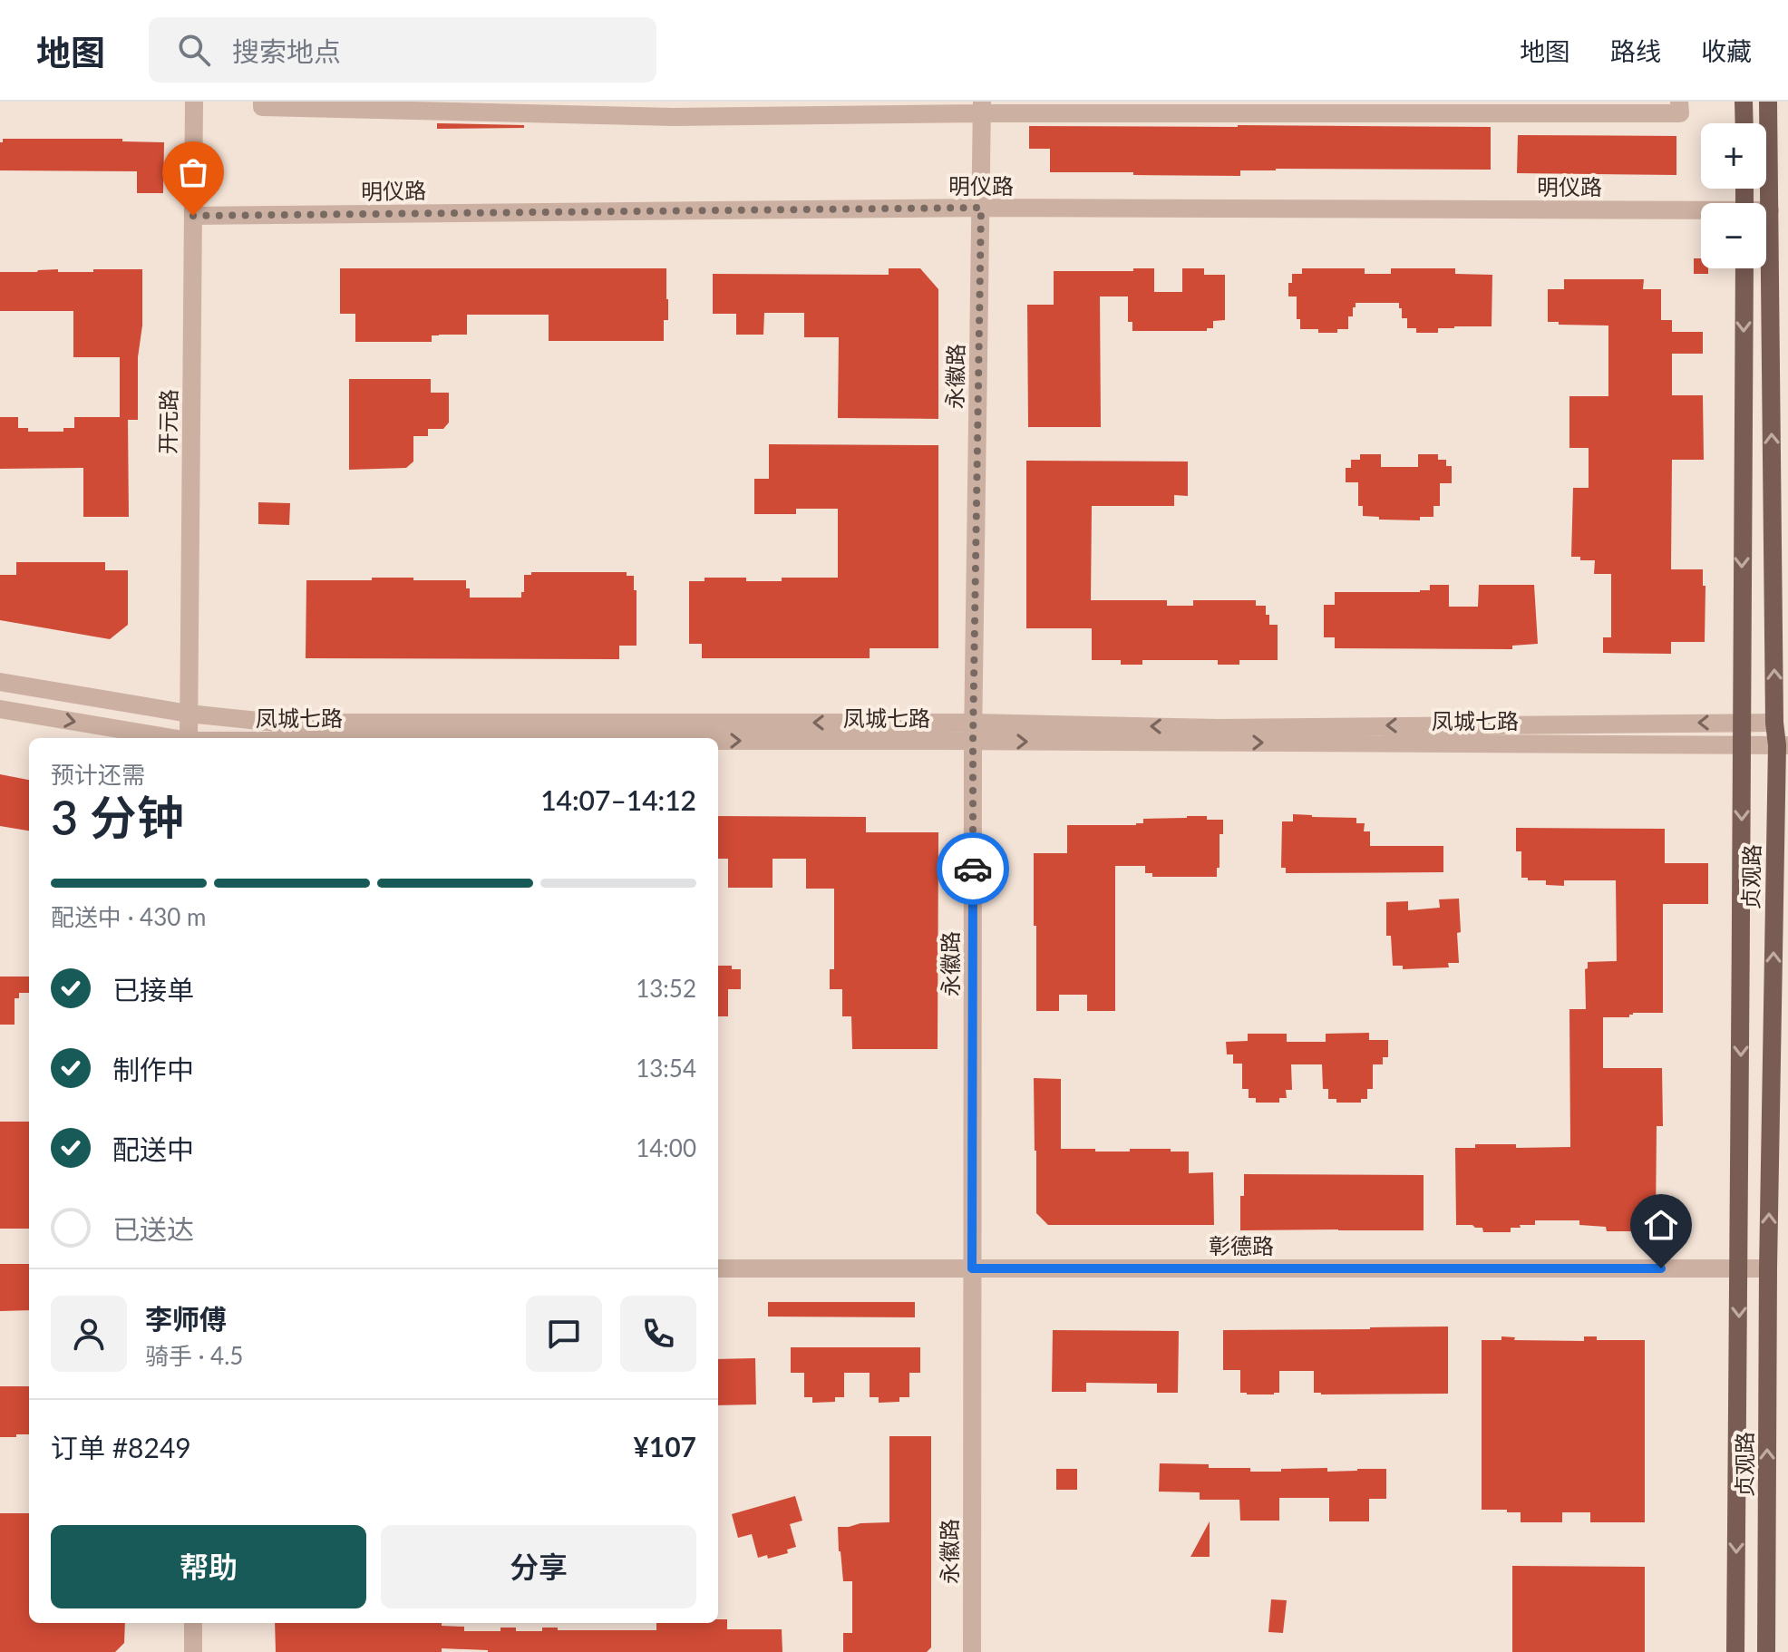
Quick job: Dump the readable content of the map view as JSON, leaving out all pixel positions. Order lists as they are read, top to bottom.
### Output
{
  "streets": {
    "main road": ["贞观路"],
    "street": [
      "明仪路",
      "永徽路",
      "开元路",
      "凤城七路",
      "彰德路"
    ]
  },
  "crossings": [
    ["明仪路", "永徽路"],
    ["明仪路", "开元路"],
    ["明仪路", "贞观路"],
    ["永徽路", "凤城七路"],
    ["永徽路", "彰德路"],
    ["开元路", "凤城七路"],
    ["凤城七路", "贞观路"],
    ["贞观路", "彰德路"]
  ],
  "page": {
    "header": "地图",
    "search": "搜索地点",
    "nav": ["地图", "路线", "收藏"],
    "map_buttons": ["+", "−"],
    "heading": ["3 分钟", "预计还需", "14:07–14:12"],
    "panel": [
      "李师傅",
      "骑手 · 4.5",
      "订单 #8249",
      "¥107"
    ],
    "bar": "配送中 · 430 m",
    "list": [
      ["已接单", "13:52"],
      ["制作中", "13:54"],
      ["配送中", "14:00"],
      "已送达"
    ],
    "buttons": ["帮助", "分享"]
  }
}
